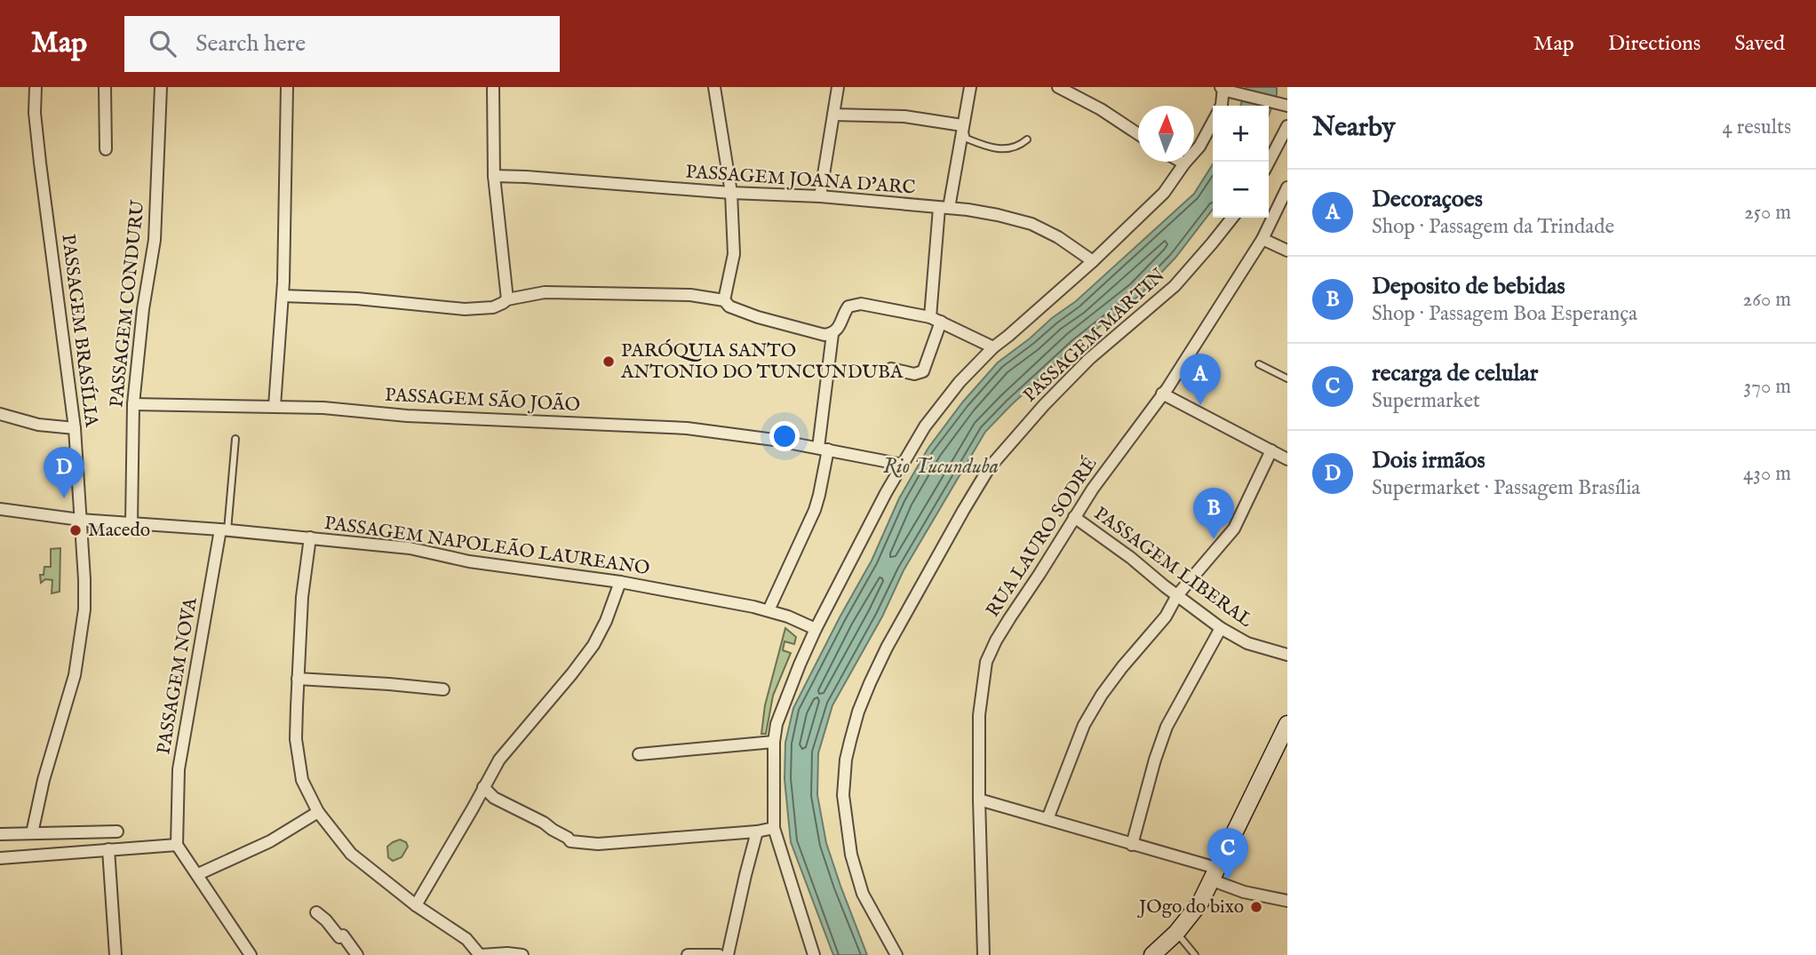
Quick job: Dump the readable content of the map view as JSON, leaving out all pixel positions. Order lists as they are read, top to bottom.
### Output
{
  "streets": {
    "street": [
      "PASSAGEM JOANA D’ARC",
      "PASSAGEM CONDURU",
      "PASSAGEM BRASÍLIA",
      "PASSAGEM MARTIN",
      "PASSAGEM SÃO JOÃO",
      "RUA LAURO SODRÉ",
      "PASSAGEM NAPOLEÃO LAUREANO",
      "PASSAGEM LIBERAL",
      "PASSAGEM NOVA"
    ]
  },
  "crossings": [
    ["PASSAGEM CONDURU", "PASSAGEM SÃO JOÃO"],
    ["PASSAGEM CONDURU", "PASSAGEM NAPOLEÃO LAUREANO"],
    ["PASSAGEM BRASÍLIA", "PASSAGEM NAPOLEÃO LAUREANO"],
    ["RUA LAURO SODRÉ", "PASSAGEM LIBERAL"],
    ["PASSAGEM NAPOLEÃO LAUREANO", "PASSAGEM NOVA"]
  ],
  "water": ["Rio Tucunduba"],
  "places": ["PARÓQUIA SANTO ANTONIO DO TUNCUNDUBA", "Macedo", "JOgo do bixo"],
  "north": "top",
  "page": {
    "header": "Map",
    "search": "Search here",
    "nav": ["Map", "Directions", "Saved"],
    "heading": ["Nearby", "4 results"],
    "map_buttons": ["+", "−"],
    "list": [
      {
        "mark": "A",
        "name": "Decoraçoes",
        "note": "Shop · Passagem da Trindade",
        "value": "250 m"
      },
      {
        "mark": "B",
        "name": "Deposito de bebidas",
        "note": "Shop · Passagem Boa Esperança",
        "value": "260 m"
      },
      {
        "mark": "C",
        "name": "recarga de celular",
        "note": "Supermarket",
        "value": "370 m"
      },
      {
        "mark": "D",
        "name": "Dois irmãos",
        "note": "Supermarket · Passagem Brasília",
        "value": "430 m"
      }
    ],
    "pins": [
      "A",
      "D",
      "B",
      "C"
    ]
  }
}
